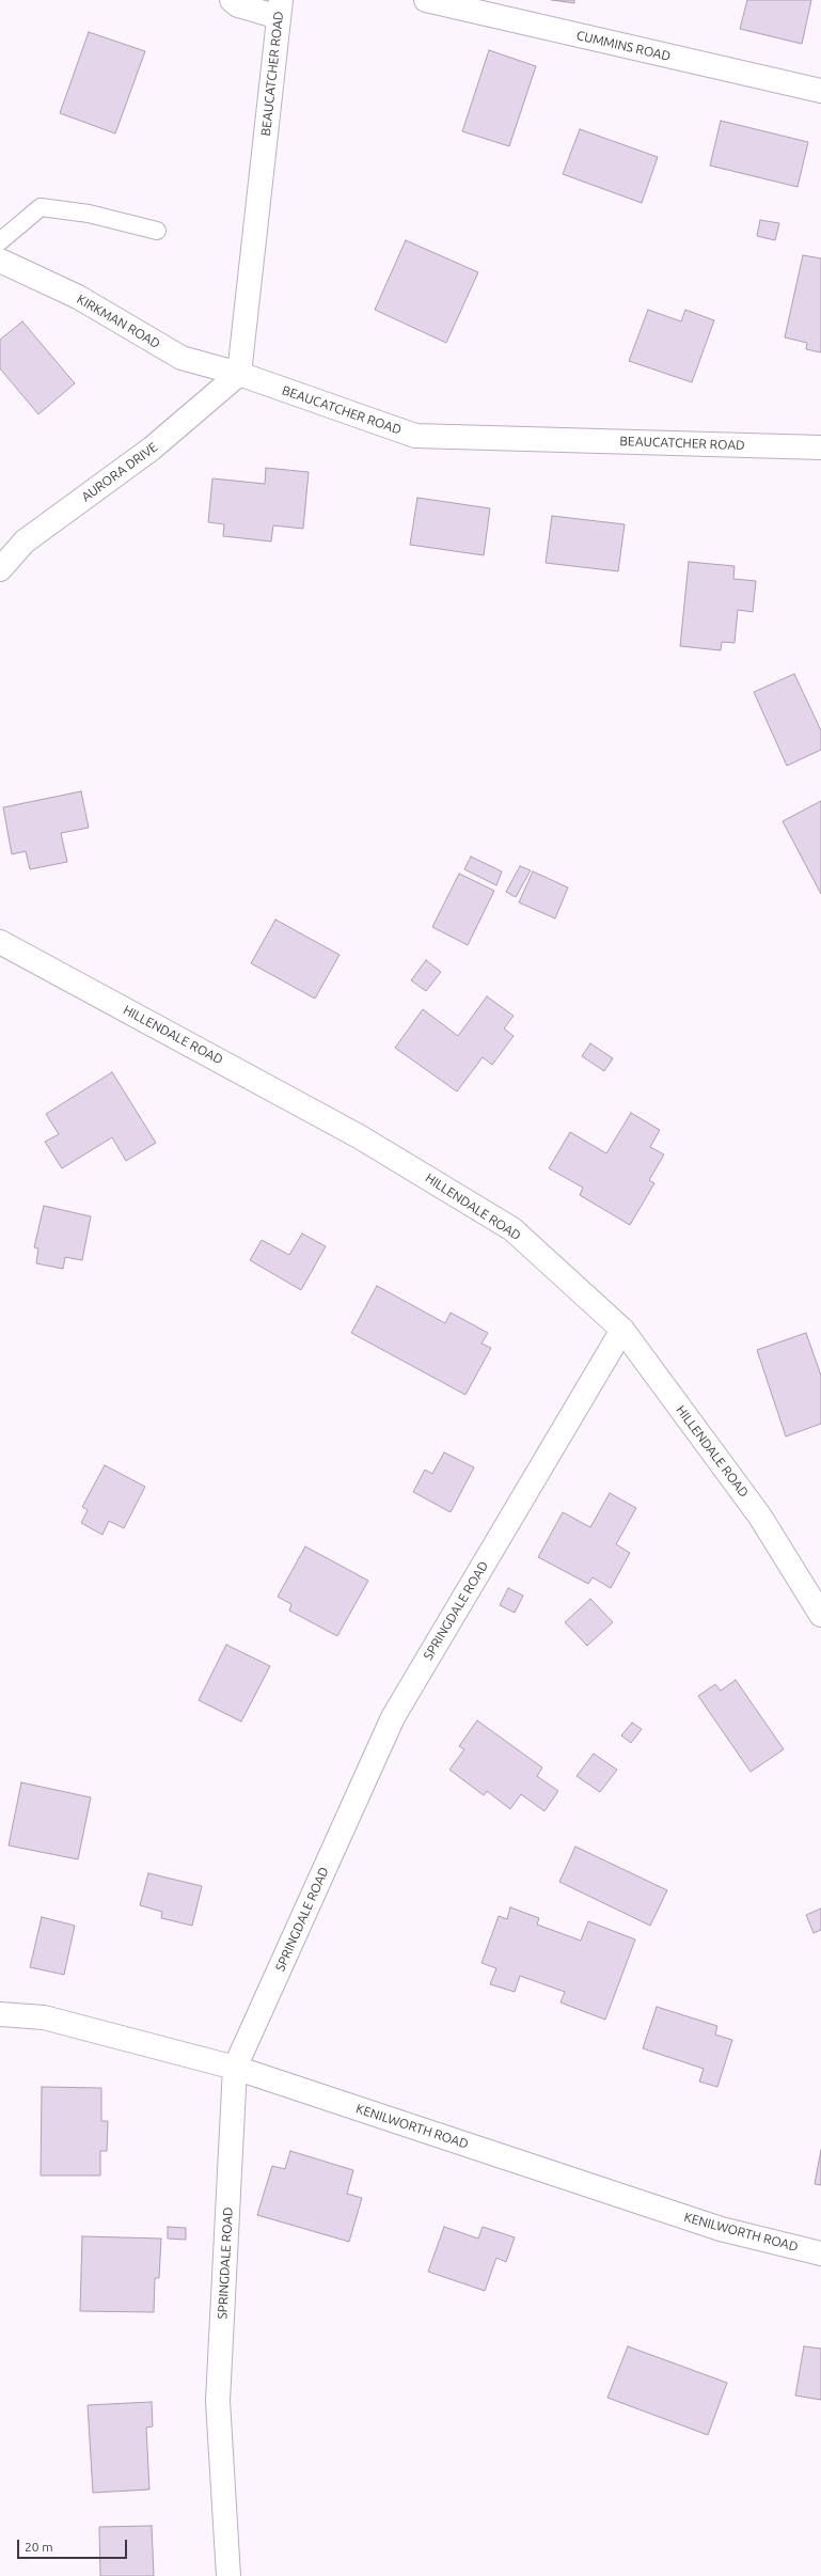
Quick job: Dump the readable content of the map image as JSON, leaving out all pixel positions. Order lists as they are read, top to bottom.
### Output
{
  "streets": {
    "street": [
      "CUMMINS ROAD",
      "BEAUCATCHER ROAD",
      "KIRKMAN ROAD",
      "AURORA DRIVE",
      "HILLENDALE ROAD",
      "SPRINGDALE ROAD",
      "KENILWORTH ROAD"
    ]
  },
  "crossings": [
    ["BEAUCATCHER ROAD", "KIRKMAN ROAD"],
    ["BEAUCATCHER ROAD", "AURORA DRIVE"],
    ["KIRKMAN ROAD", "AURORA DRIVE"],
    ["HILLENDALE ROAD", "SPRINGDALE ROAD"],
    ["SPRINGDALE ROAD", "KENILWORTH ROAD"]
  ],
  "scale_bar": "20 m"
}
